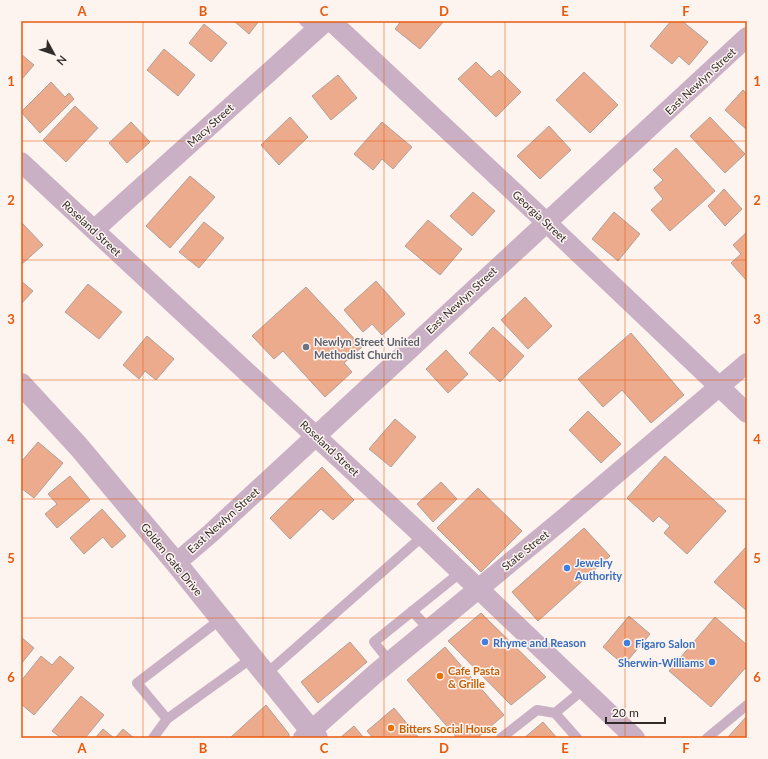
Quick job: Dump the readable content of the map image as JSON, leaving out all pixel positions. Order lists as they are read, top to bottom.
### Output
{
  "streets": {
    "street": [
      "East Newlyn Street",
      "Macy Street",
      "Georgia Street",
      "Roseland Street",
      "State Street",
      "Golden Gate Drive"
    ]
  },
  "crossings": [
    ["East Newlyn Street", "Georgia Street"],
    ["East Newlyn Street", "Roseland Street"],
    ["East Newlyn Street", "Golden Gate Drive"],
    ["Macy Street", "Georgia Street"],
    ["Macy Street", "Roseland Street"],
    ["Georgia Street", "State Street"],
    ["Roseland Street", "State Street"],
    ["State Street", "Golden Gate Drive"]
  ],
  "places": [
    "Newlyn Street United Methodist Church",
    "Jewelry Authority",
    "Rhyme and Reason",
    "Figaro Salon",
    "Sherwin-Williams",
    "Cafe Pasta & Grille",
    "Bitters Social House"
  ],
  "scale_bar": "20 m",
  "north": "bottom right",
  "grid": {
    "columns": [
      "A",
      "B",
      "C",
      "D",
      "E",
      "F"
    ],
    "rows": [
      "1",
      "2",
      "3",
      "4",
      "5",
      "6"
    ]
  }
}
